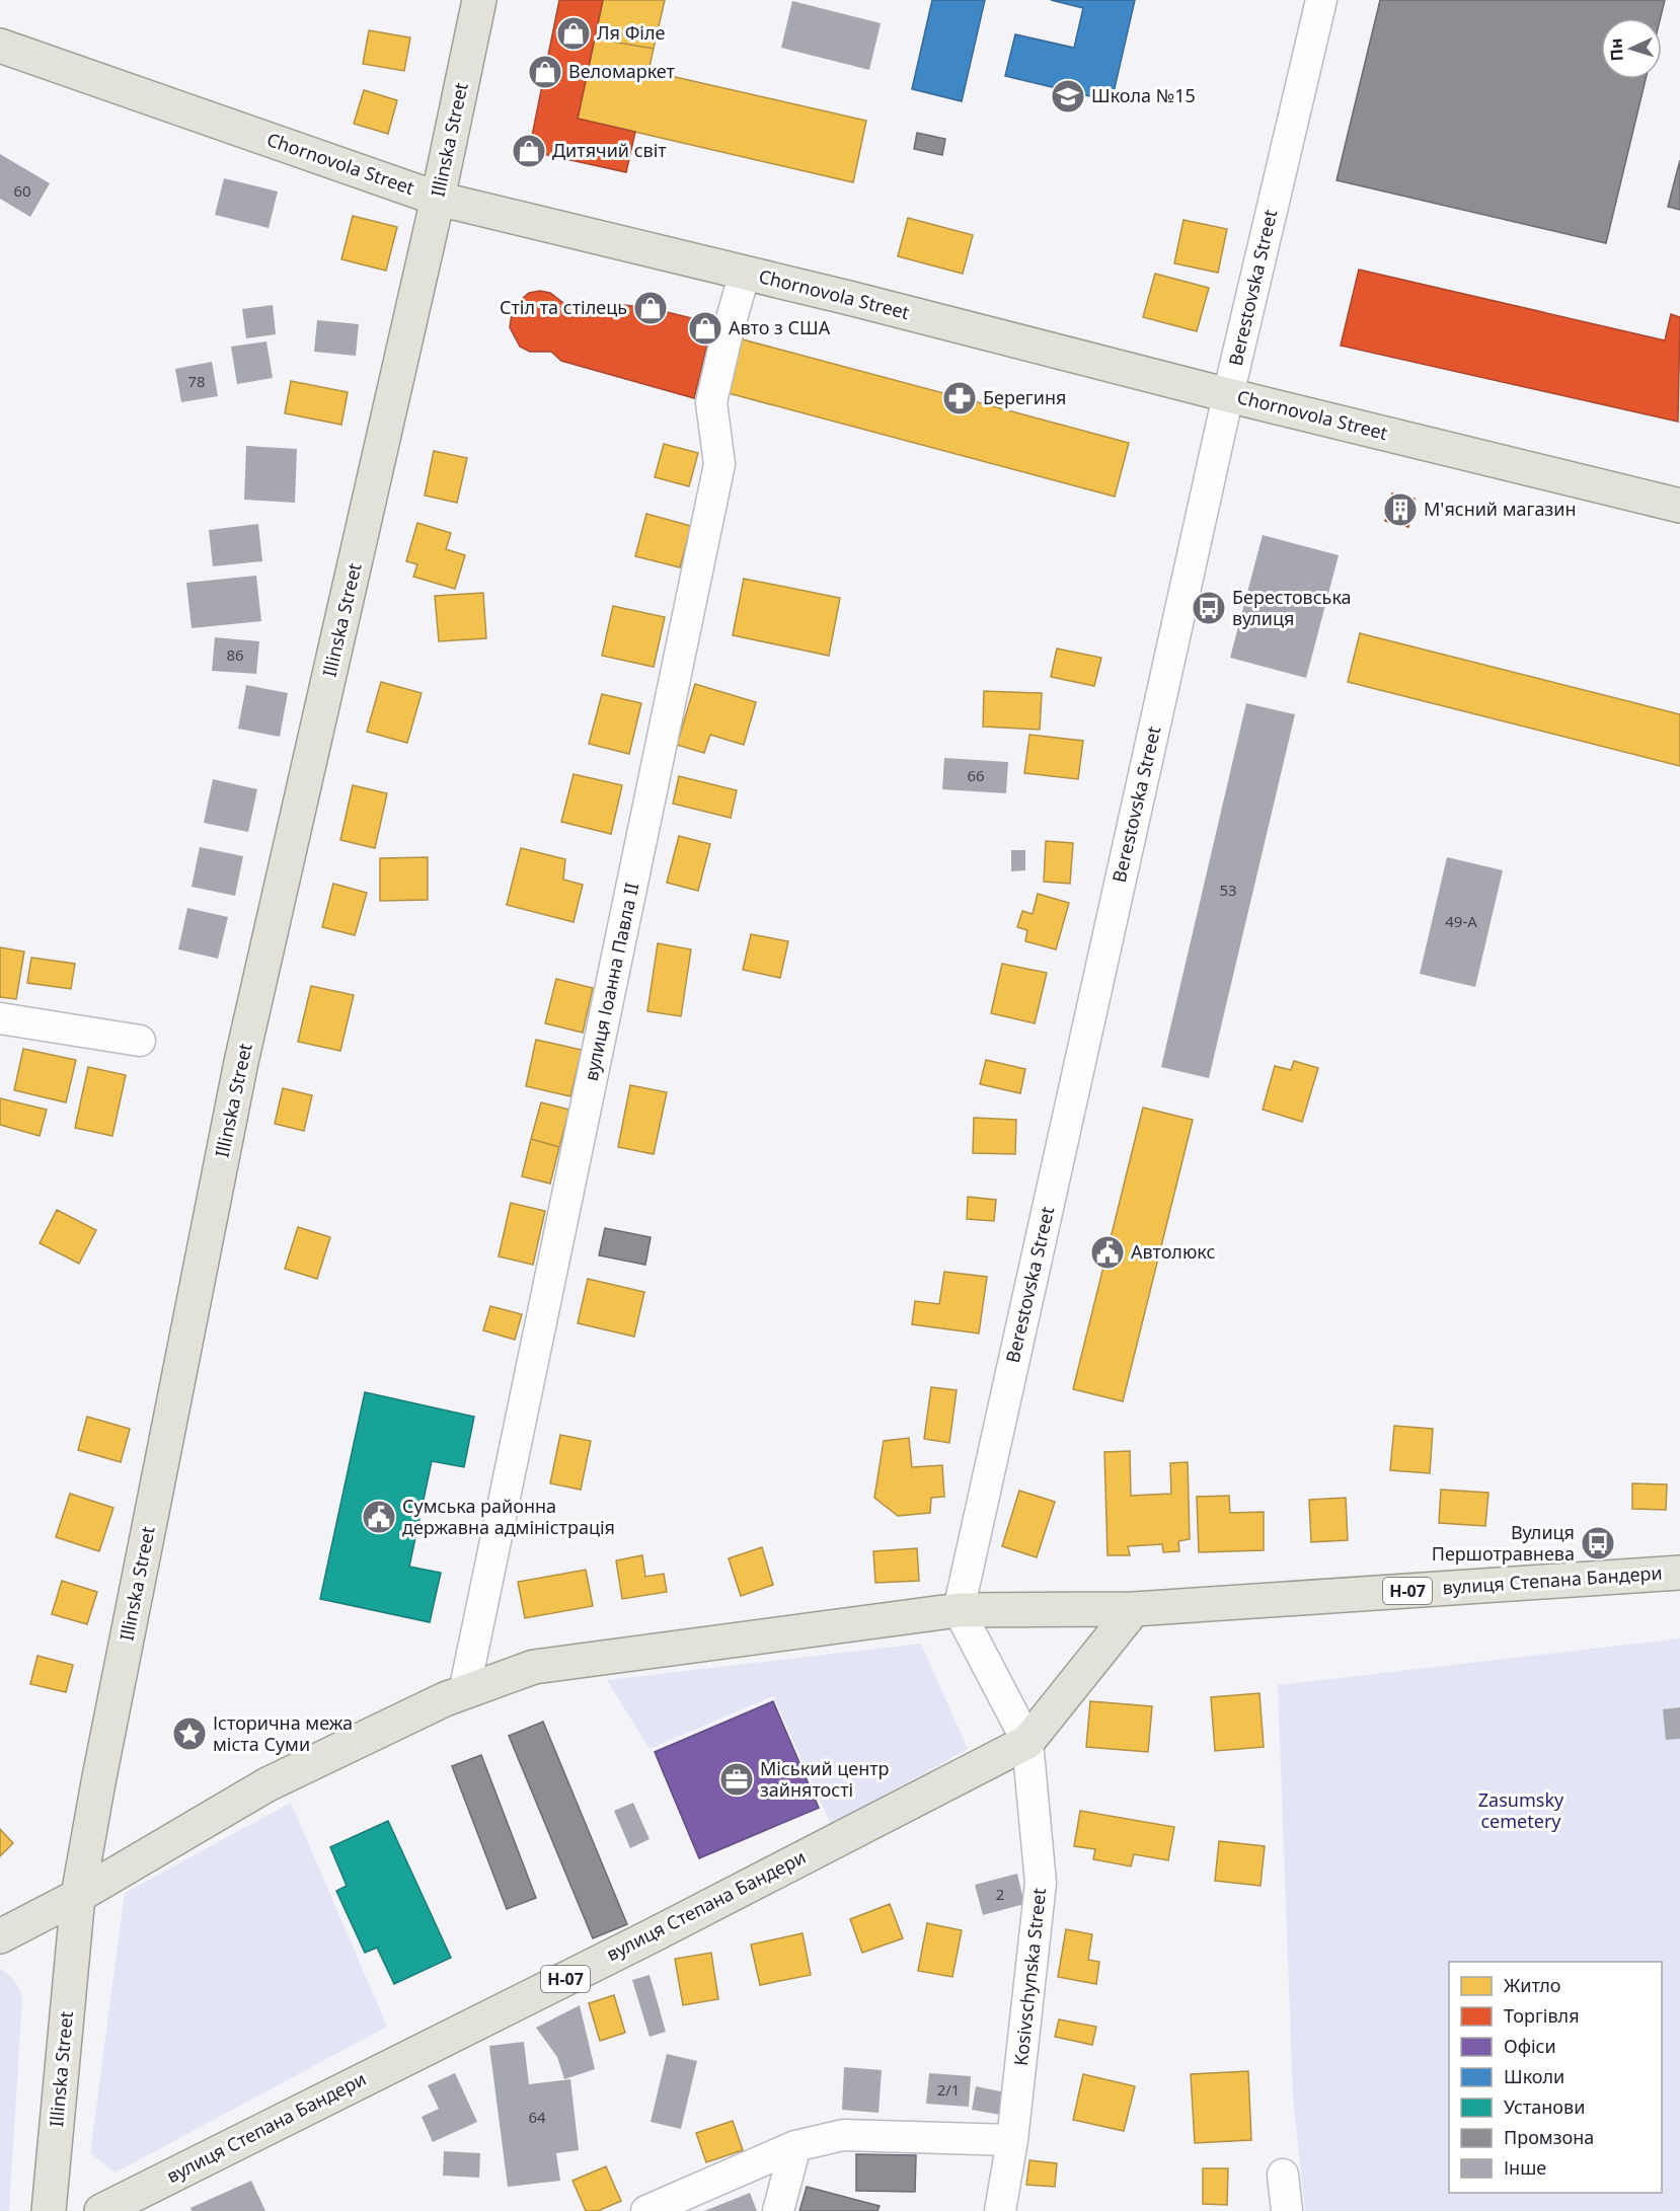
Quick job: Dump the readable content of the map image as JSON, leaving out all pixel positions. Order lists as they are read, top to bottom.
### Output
{
  "streets": {
    "main road": [
      "Illinska Street",
      "Chornovola Street",
      "вулиця Степана Бандери",
      "Н-07"
    ],
    "street": ["Berestovska Street", "вулиця Іоанна Павла II", "Kosivschynska Street"]
  },
  "crossings": [
    ["Illinska Street", "Chornovola Street"],
    ["Illinska Street", "вулиця Степана Бандери"],
    ["Chornovola Street", "Berestovska Street"],
    ["Chornovola Street", "вулиця Іоанна Павла II"],
    ["Berestovska Street", "вулиця Степана Бандери"],
    ["вулиця Іоанна Павла II", "вулиця Степана Бандери"],
    ["вулиця Степана Бандери", "Kosivschynska Street"]
  ],
  "parks": ["Zasumsky cemetery"],
  "places": {
    "shop": [
      "Ля Філе",
      "Веломаркет",
      "Дитячий світ",
      "Стіл та стілець",
      "Авто з США"
    ],
    "school or university": ["Школа №15"],
    "pharmacy": ["Берегиня"],
    "building": ["М'ясний магазин"],
    "bus stop": ["Берестовська вулиця", "Вулиця Першотравнева"],
    "public building": ["Автолюкс", "Сумська районна державна адміністрація"],
    "place": ["Історична межа міста Суми"],
    "office": ["Міський центр зайнятості"]
  },
  "house_numbers": [
    "60",
    "78",
    "86",
    "66",
    "53",
    "49-А",
    "2",
    "2/1",
    "64"
  ],
  "legend": [
    "Житло",
    "Торгівля",
    "Офіси",
    "Школи",
    "Установи",
    "Промзона",
    "Інше"
  ],
  "north": "left"
}
